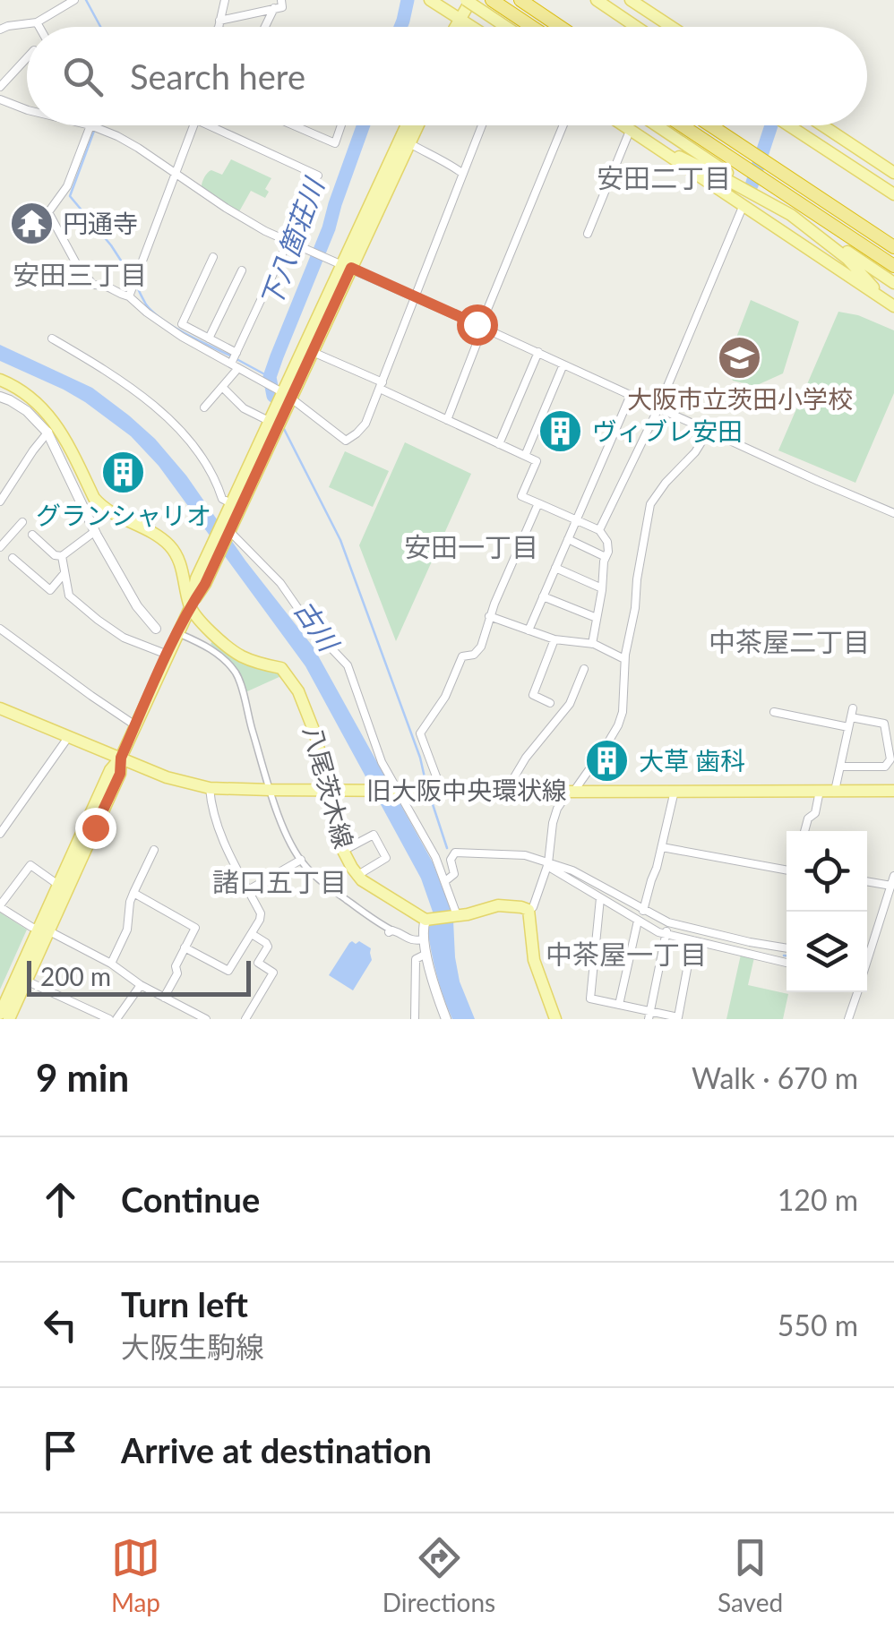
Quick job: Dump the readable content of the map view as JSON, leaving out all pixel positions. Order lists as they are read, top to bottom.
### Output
{
  "streets": {
    "main road": ["八尾茨木線", "旧大阪中央環状線"]
  },
  "crossings": [
    ["八尾茨木線", "旧大阪中央環状線"]
  ],
  "districts": [
    "安田二丁目",
    "安田三丁目",
    "安田一丁目",
    "中茶屋二丁目",
    "諸口五丁目",
    "中茶屋一丁目"
  ],
  "water": ["下八箇荘川", "古川"],
  "places": {
    "temple": ["円通寺"],
    "school or university": ["大阪市立茨田小学校"],
    "building": ["ヴィブレ安田", "グランシャリオ", "大草 歯科"]
  },
  "scale_bar": "200 m",
  "page": {
    "search": "Search here",
    "scale": "200 m",
    "heading": ["9 min", "Walk · 670 m"],
    "list": [
      ["Continue", "120 m"],
      ["Turn left", "大阪生駒線", "550 m"],
      "Arrive at destination"
    ],
    "nav": ["Map", "Directions", "Saved"]
  }
}
